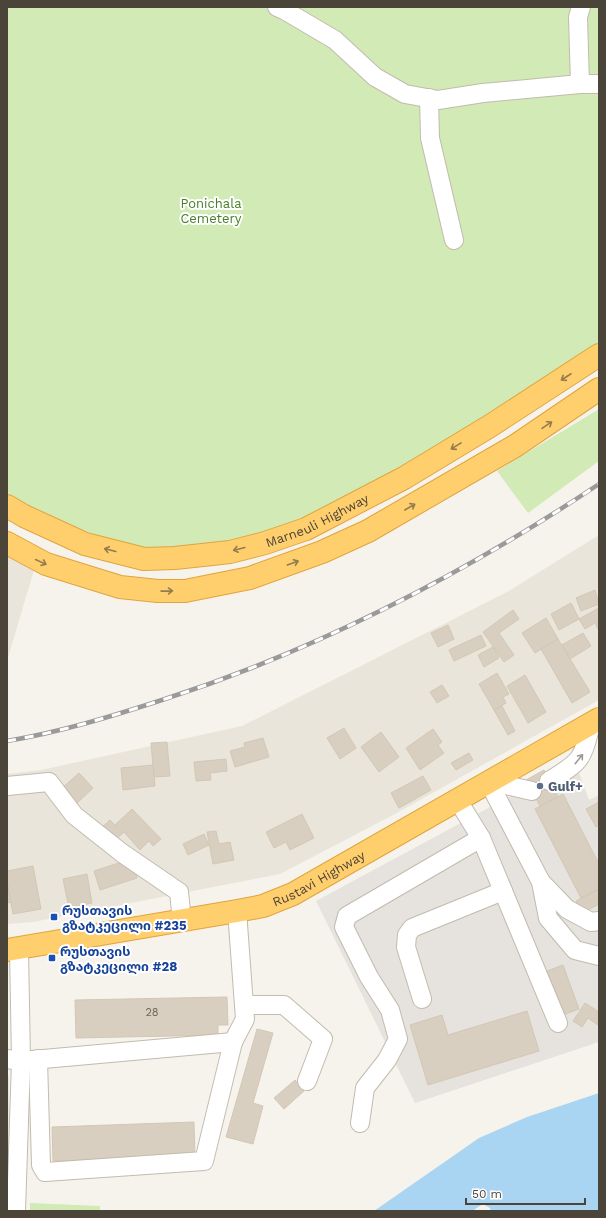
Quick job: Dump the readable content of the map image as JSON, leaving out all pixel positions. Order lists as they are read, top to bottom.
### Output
{
  "streets": {
    "highway": ["Marneuli Highway", "Rustavi Highway"]
  },
  "parks": ["Ponichala Cemetery"],
  "places": {
    "other": ["Gulf+"],
    "transit": ["რუსთავის გზატკეცილი #235", "რუსთავის გზატკეცილი #28"]
  },
  "house_numbers": ["28"],
  "scale_bar": "50 m"
}
